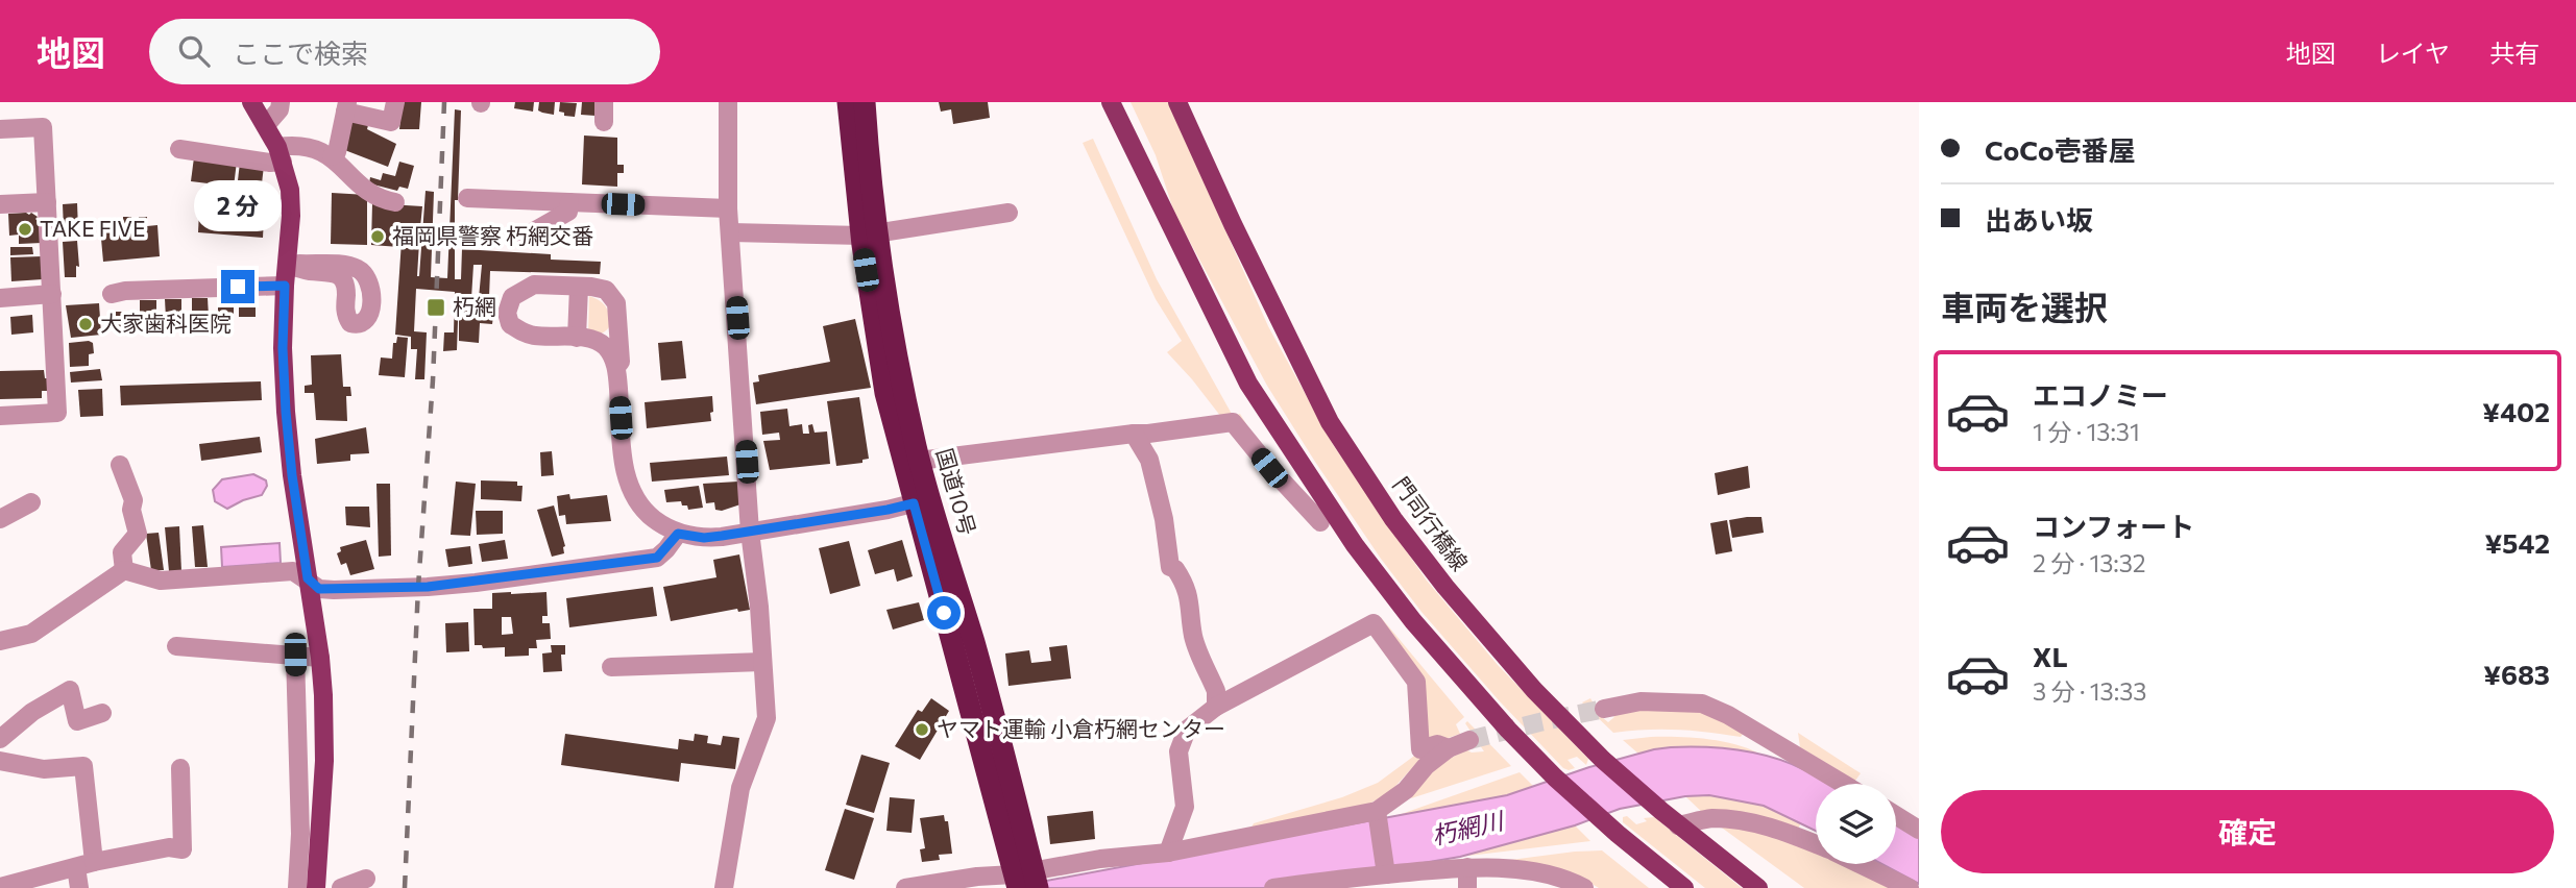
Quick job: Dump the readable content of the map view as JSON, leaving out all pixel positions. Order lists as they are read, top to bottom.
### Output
{
  "streets": {
    "highway": ["国道10号"],
    "main road": ["門司行橋線"]
  },
  "water": ["朽網川"],
  "places": {
    "other": [
      "TAKE FIVE",
      "福岡県警察 朽網交番",
      "大家歯科医院",
      "ヤマト運輸 小倉朽網センター"
    ],
    "transit": ["朽網"]
  },
  "page": {
    "header": "地図",
    "search": "ここで検索",
    "nav": ["地図", "レイヤ", "共有"],
    "banner": ["CoCo壱番屋", "出あい坂"],
    "bubble": "2 分",
    "heading": "車両を選択",
    "list": [
      {
        "name": "エコノミー",
        "note": "1 分 · 13:31",
        "value": "¥402"
      },
      {
        "name": "コンフォート",
        "note": "2 分 · 13:32",
        "value": "¥542"
      },
      {
        "name": "XL",
        "note": "3 分 · 13:33",
        "value": "¥683"
      }
    ],
    "buttons": "確定"
  }
}
